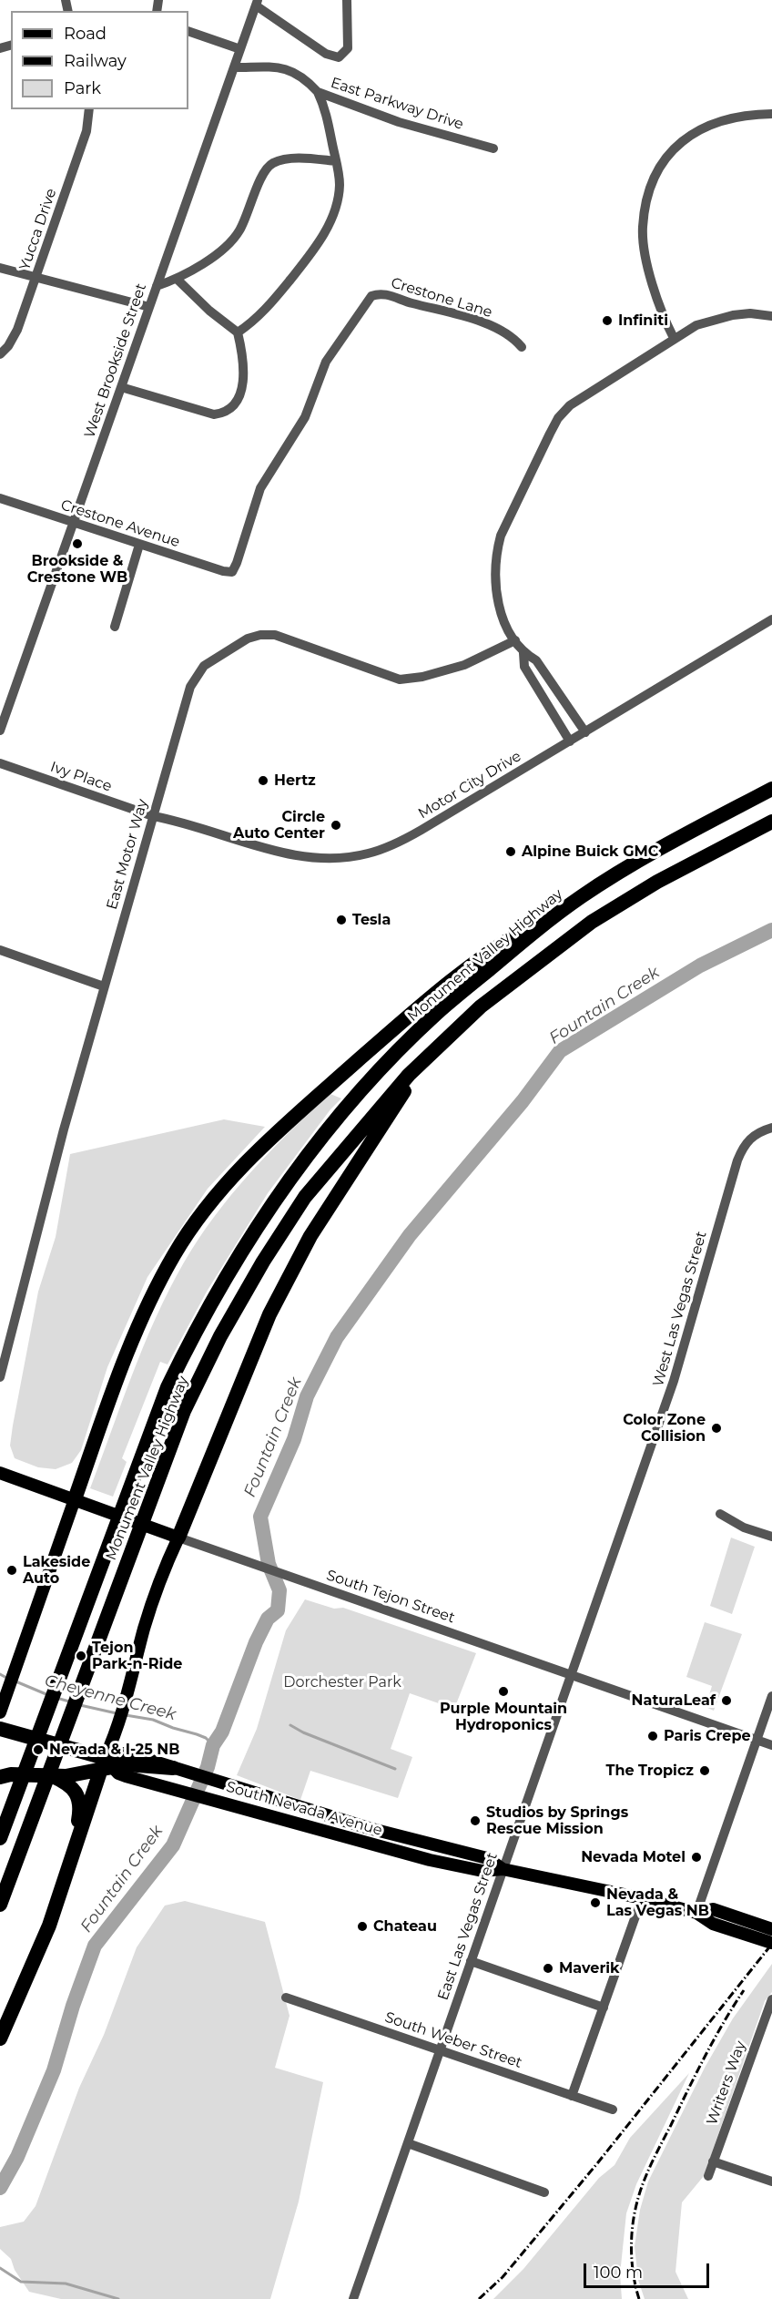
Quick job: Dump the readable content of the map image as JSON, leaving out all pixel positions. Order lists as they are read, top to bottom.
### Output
{
  "streets": {
    "highway": ["Monument Valley Highway"],
    "main road": ["South Tejon Street", "South Nevada Avenue"],
    "street": [
      "East Parkway Drive",
      "Yucca Drive",
      "Crestone Lane",
      "West Brookside Street",
      "Crestone Avenue",
      "Ivy Place",
      "Motor City Drive",
      "East Motor Way",
      "West Las Vegas Street",
      "East Las Vegas Street",
      "South Weber Street",
      "Writers Way"
    ]
  },
  "crossings": [
    ["East Parkway Drive", "West Brookside Street"],
    ["Crestone Lane", "Crestone Avenue"],
    ["West Brookside Street", "Crestone Avenue"],
    ["Ivy Place", "Motor City Drive"],
    ["Ivy Place", "East Motor Way"],
    ["Motor City Drive", "East Motor Way"],
    ["West Las Vegas Street", "East Las Vegas Street"],
    ["South Tejon Street", "East Las Vegas Street"],
    ["South Nevada Avenue", "East Las Vegas Street"],
    ["East Las Vegas Street", "South Weber Street"]
  ],
  "water": ["Fountain Creek", "Cheyenne Creek"],
  "parks": ["Dorchester Park"],
  "places": [
    "Infiniti",
    "Brookside & Crestone WB",
    "Hertz",
    "Circle Auto Center",
    "Alpine Buick GMC",
    "Tesla",
    "Color Zone Collision",
    "Lakeside Auto",
    "Tejon Park-n-Ride",
    "Purple Mountain Hydroponics",
    "NaturaLeaf",
    "Paris Crepe",
    "Nevada & I-25 NB",
    "The Tropicz",
    "Studios by Springs Rescue Mission",
    "Nevada Motel",
    "Nevada & Las Vegas NB",
    "Chateau",
    "Maverik"
  ],
  "legend": ["Road", "Railway", "Park"],
  "scale_bar": "100 m"
}
